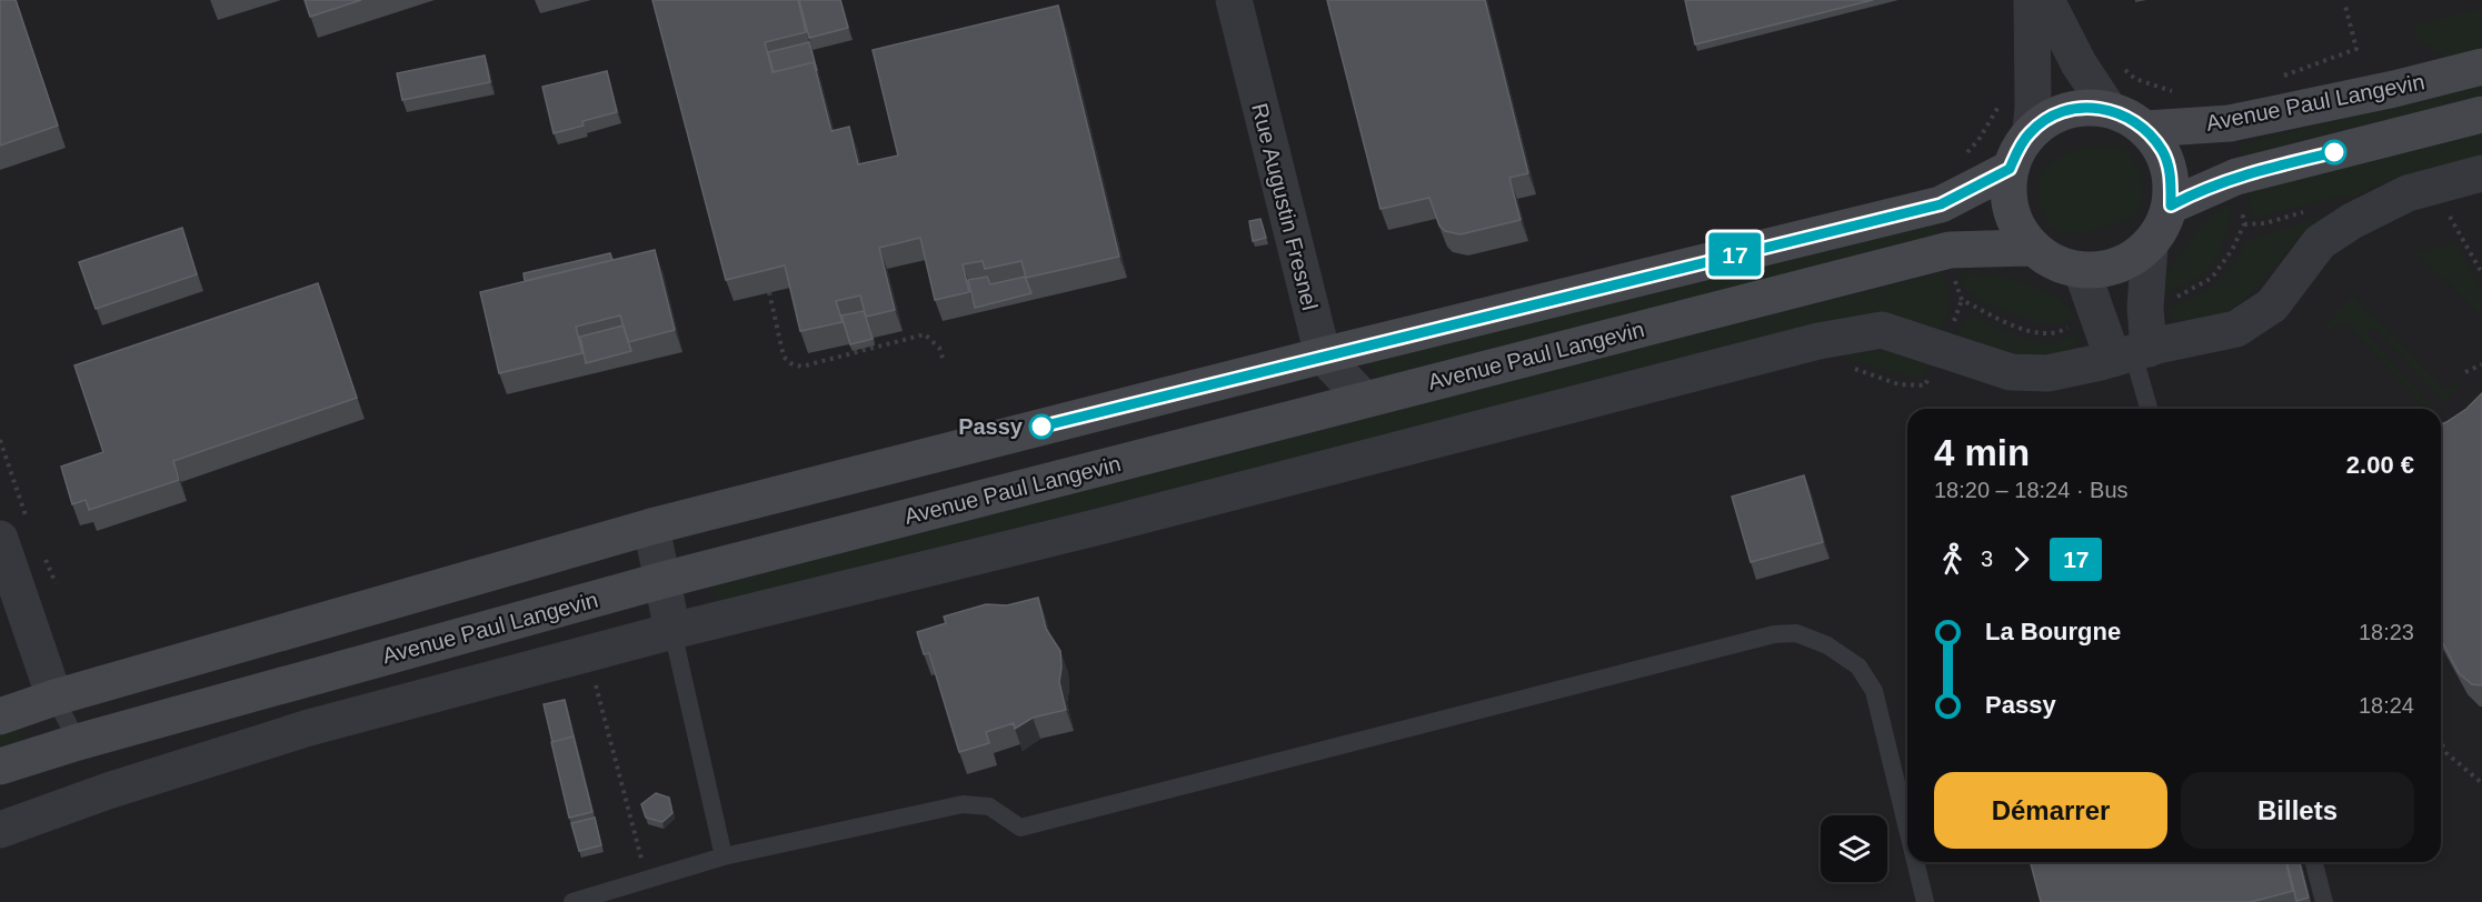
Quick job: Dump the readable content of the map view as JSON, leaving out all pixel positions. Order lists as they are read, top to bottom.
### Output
{
  "streets": {
    "main road": ["Avenue Paul Langevin"],
    "street": ["Rue Augustin Fresnel"]
  },
  "crossings": [
    ["Avenue Paul Langevin", "Rue Augustin Fresnel"]
  ],
  "places": ["Passy"],
  "lines": ["bus line 17"],
  "page": {
    "on_map": "17",
    "heading": ["4 min", "18:20 – 18:24 · Bus", "2.00 €"],
    "legs": ["3", "17"],
    "list": [
      {
        "name": "La Bourgne",
        "value": "18:23"
      },
      {
        "name": "Passy",
        "value": "18:24"
      }
    ],
    "buttons": ["Démarrer", "Billets"]
  }
}
